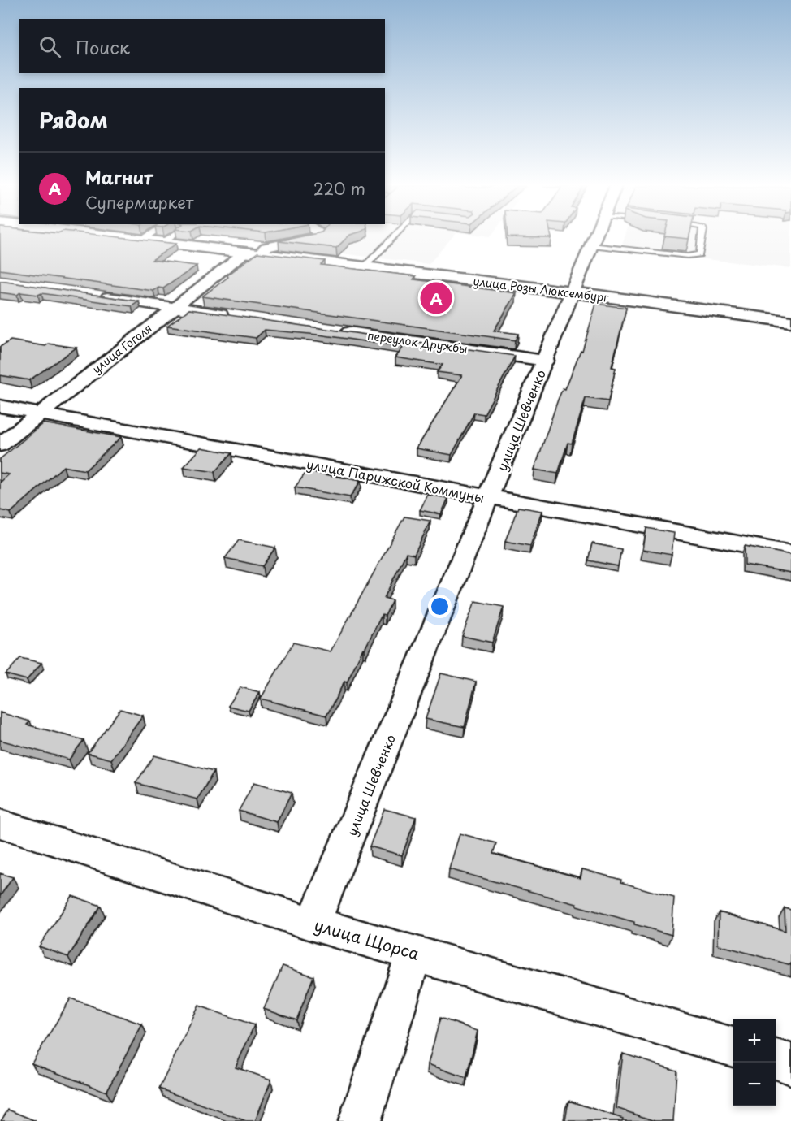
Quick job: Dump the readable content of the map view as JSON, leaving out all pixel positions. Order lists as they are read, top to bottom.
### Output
{
  "streets": {
    "main road": ["улица Розы Люксембург"],
    "street": [
      "переулок Дружбы",
      "улица Гоголя",
      "улица Шевченко",
      "улица Парижской Коммуны",
      "улица Щорса"
    ]
  },
  "crossings": [
    ["улица Розы Люксембург", "улица Гоголя"],
    ["улица Розы Люксембург", "улица Шевченко"],
    ["переулок Дружбы", "улица Шевченко"],
    ["улица Гоголя", "улица Парижской Коммуны"],
    ["улица Шевченко", "улица Парижской Коммуны"],
    ["улица Шевченко", "улица Щорса"]
  ],
  "page": {
    "search": "Поиск",
    "heading": "Рядом",
    "list": [
      {
        "mark": "A",
        "name": "Магнит",
        "note": "Супермаркет",
        "value": "220 m"
      }
    ],
    "pins": "A",
    "map_buttons": ["+", "−"]
  }
}
